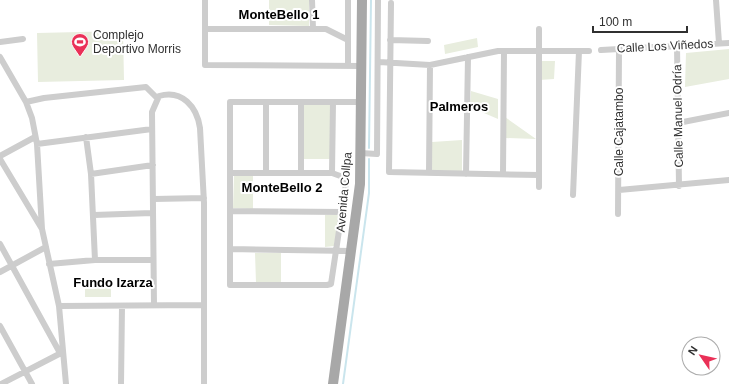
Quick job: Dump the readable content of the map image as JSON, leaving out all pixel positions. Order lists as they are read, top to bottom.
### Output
{
  "streets": {
    "main road": ["Avenida Collpa"],
    "street": ["Calle Los Viñedos", "Calle Manuel Odría", "Calle Cajatambo"]
  },
  "crossings": [
    ["Calle Los Viñedos", "Calle Manuel Odría"],
    ["Calle Los Viñedos", "Calle Cajatambo"]
  ],
  "districts": [
    "MonteBello 1",
    "Palmeros",
    "MonteBello 2",
    "Fundo Izarza"
  ],
  "places": {
    "sports": ["Complejo Deportivo Morris"]
  },
  "scale_bar": "100 m",
  "north": "top left"
}
